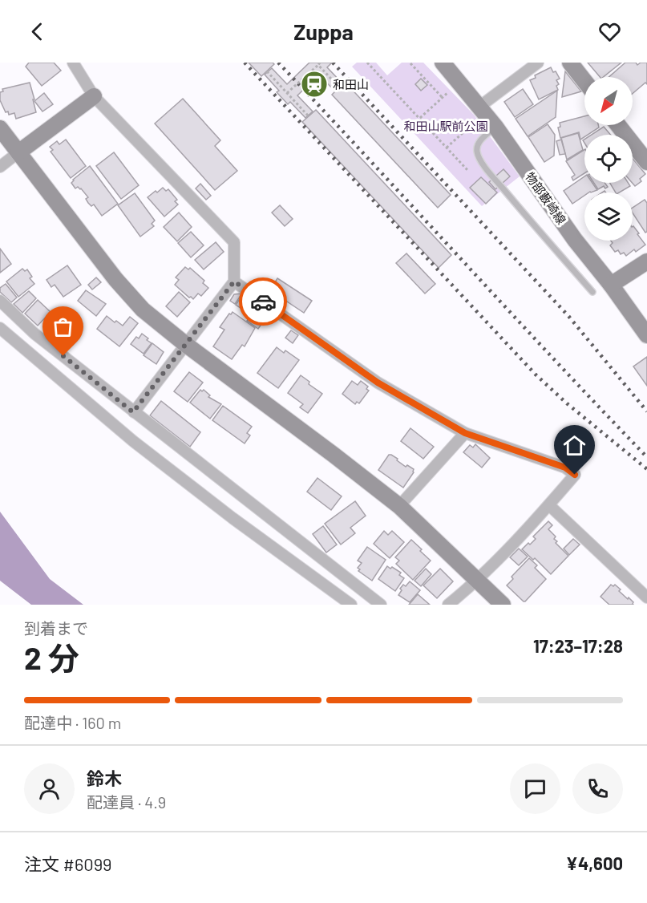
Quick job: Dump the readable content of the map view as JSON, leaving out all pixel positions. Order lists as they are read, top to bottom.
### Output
{
  "streets": {
    "street": ["物部藪崎線"]
  },
  "parks": ["和田山駅前公園"],
  "places": {
    "station": ["和田山"]
  },
  "north": "bottom left",
  "page": {
    "header": "Zuppa",
    "heading": ["2 分", "到着まで", "17:23–17:28"],
    "panel": [
      "鈴木",
      "配達員 · 4.9",
      "注文 #6099",
      "¥4,600"
    ],
    "bar": "配達中 · 160 m"
  }
}
